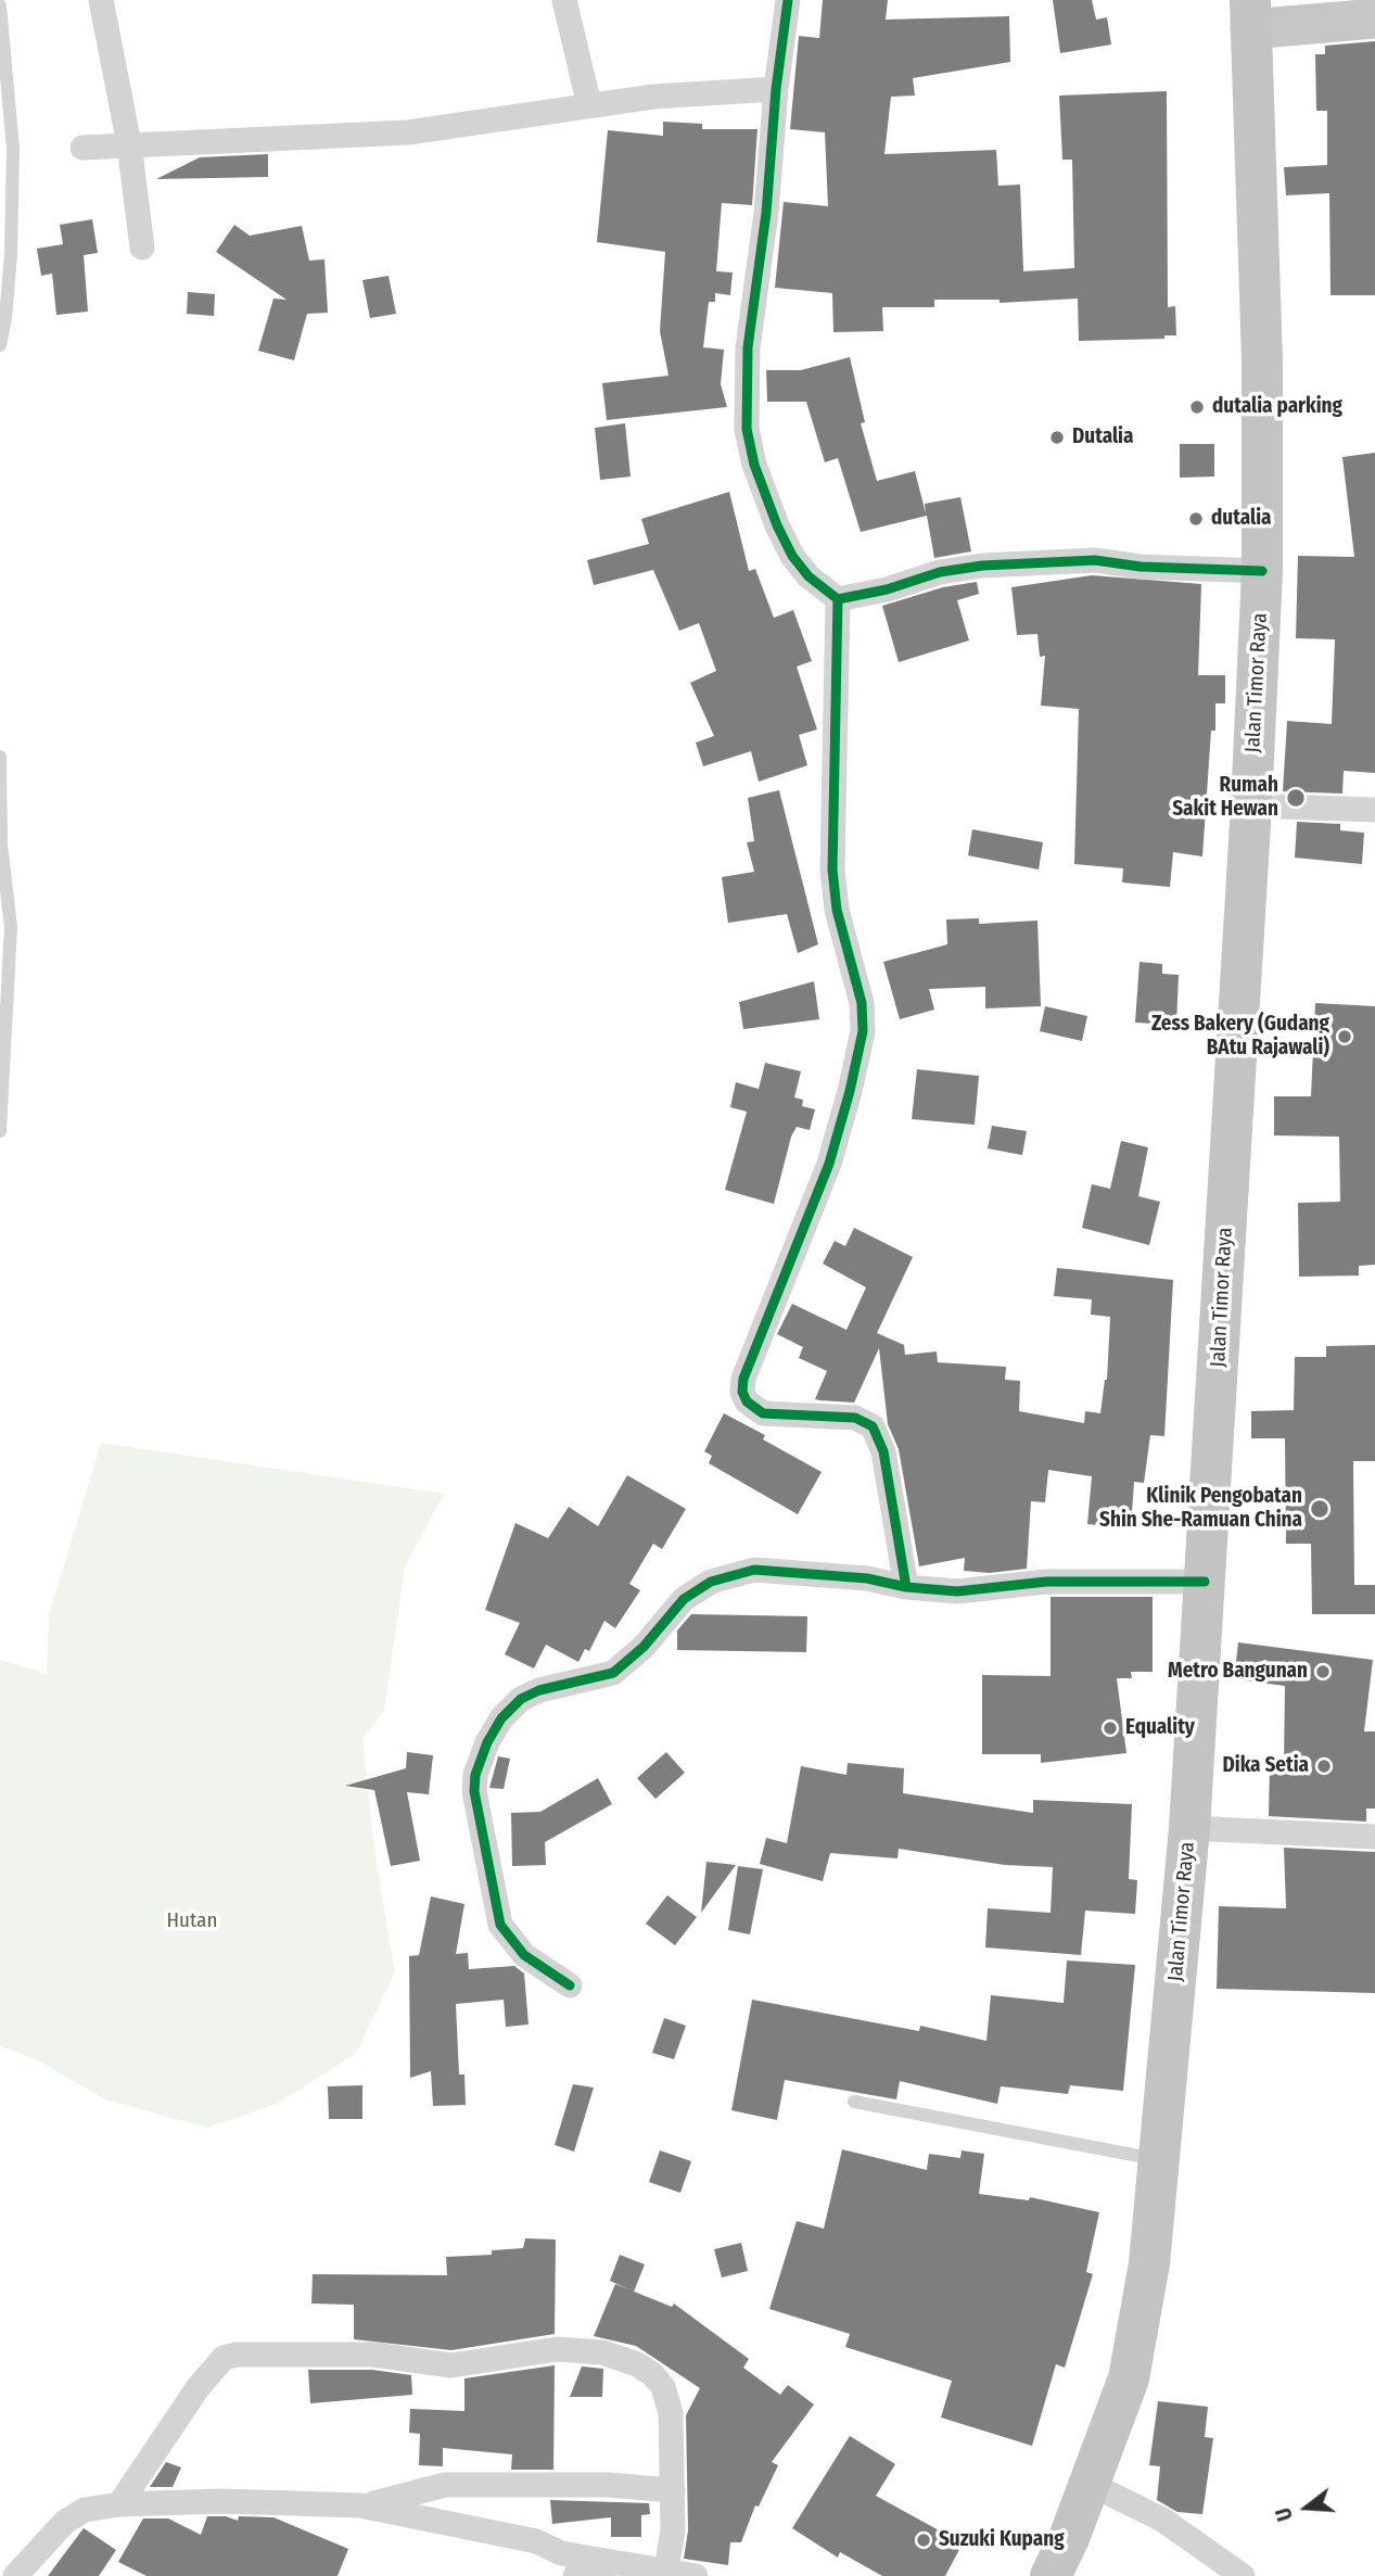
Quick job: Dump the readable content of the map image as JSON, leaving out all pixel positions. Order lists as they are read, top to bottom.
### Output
{
  "streets": {
    "highway": ["Jalan Timor Raya"]
  },
  "parks": ["Hutan"],
  "places": [
    "dutalia parking",
    "Dutalia",
    "dutalia",
    "Rumah Sakit Hewan",
    "Zess Bakery (Gudang BAtu Rajawali)",
    "Klinik Pengobatan Shin She-Ramuan China",
    "Metro Bangunan",
    "Equality",
    "Dika Setia",
    "Suzuki Kupang"
  ],
  "north": "left"
}
